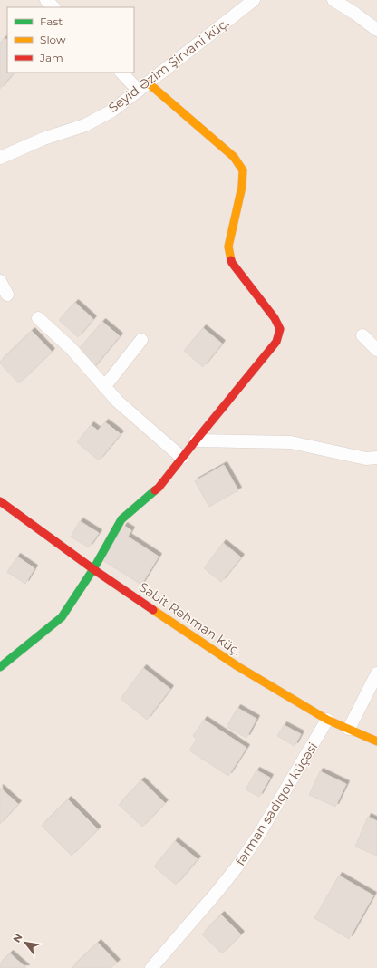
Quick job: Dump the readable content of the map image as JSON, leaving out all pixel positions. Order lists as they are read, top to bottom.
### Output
{
  "streets": {
    "street": ["Seyid Əzim Şirvani küç.", "Sabit Rəhman küç.", "fərman sadıqov küçəsi"]
  },
  "crossings": [
    ["Sabit Rəhman küç.", "fərman sadıqov küçəsi"]
  ],
  "legend": ["Fast", "Slow", "Jam"],
  "north": "top left"
}
